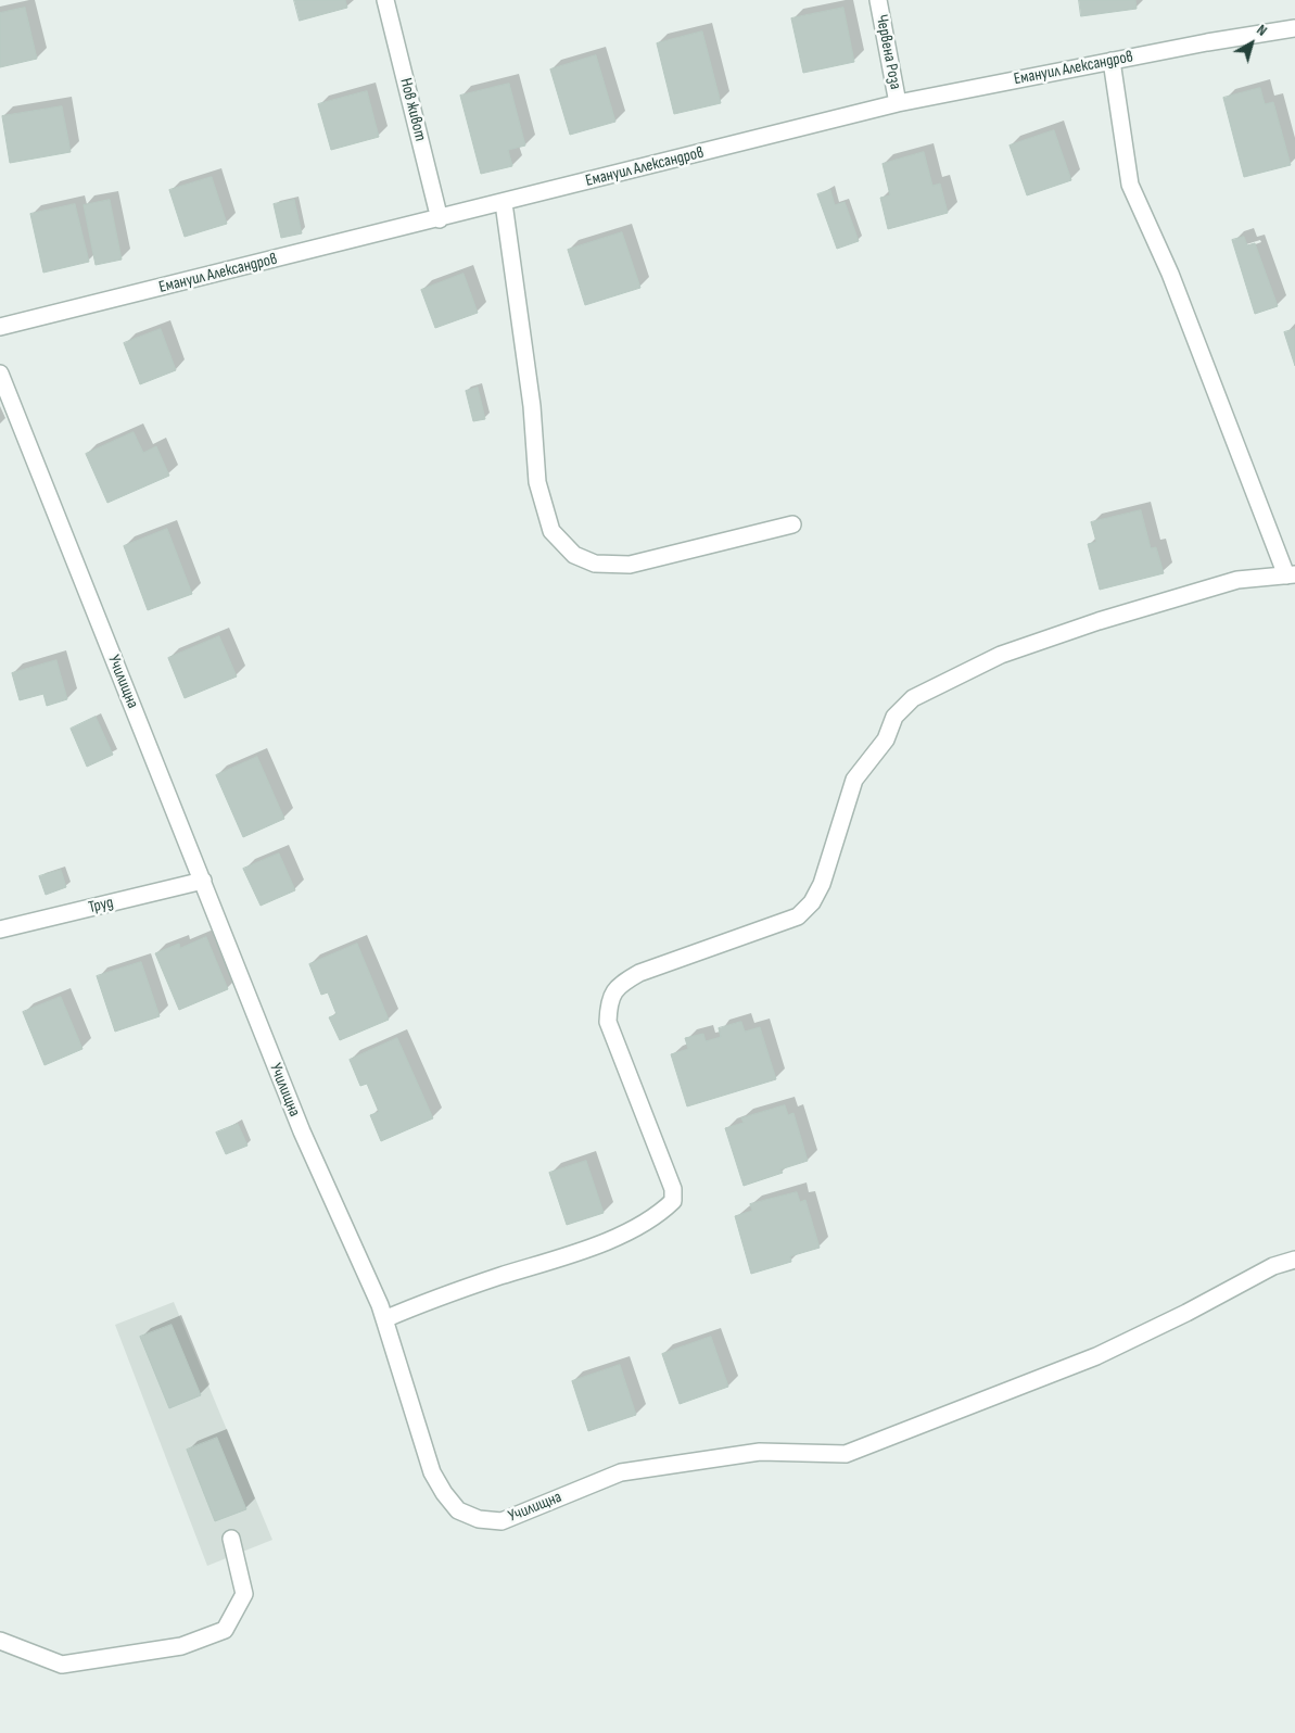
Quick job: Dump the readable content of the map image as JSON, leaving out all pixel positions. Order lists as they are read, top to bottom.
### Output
{
  "streets": {
    "street": [
      "Червена Роза",
      "Емануил Александров",
      "Нов живот",
      "Училищна",
      "Труд"
    ]
  },
  "crossings": [
    ["Червена Роза", "Емануил Александров"],
    ["Емануил Александров", "Нов живот"],
    ["Училищна", "Труд"]
  ],
  "north": "top right"
}
